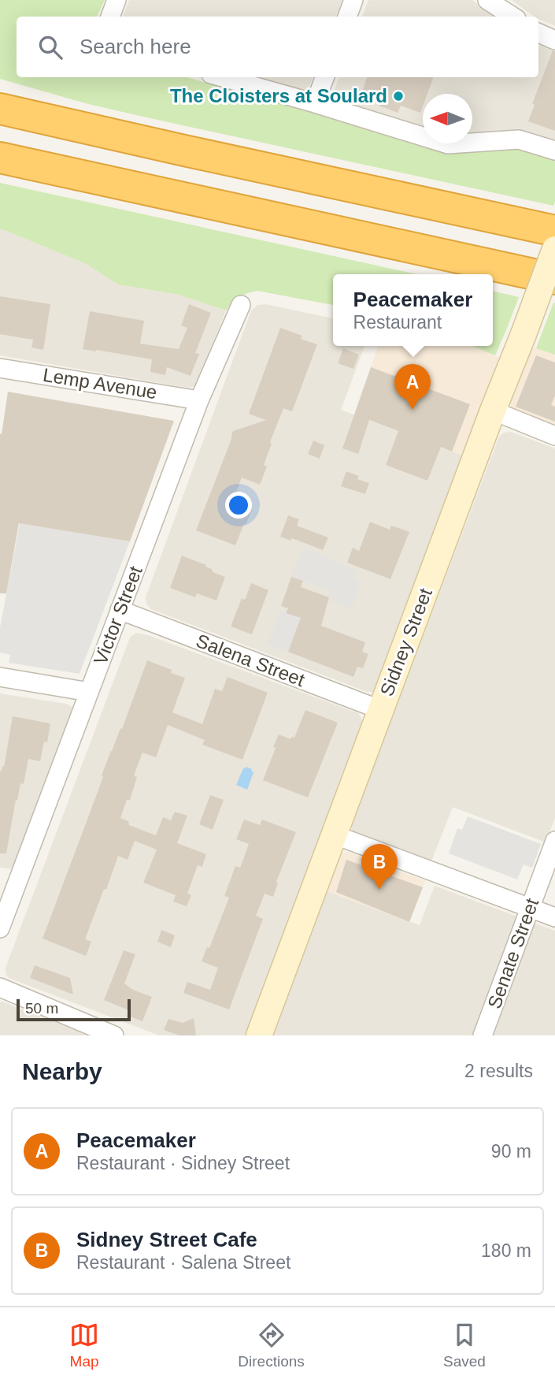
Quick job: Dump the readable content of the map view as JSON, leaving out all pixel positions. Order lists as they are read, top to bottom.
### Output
{
  "streets": {
    "street": [
      "Lemp Avenue",
      "Victor Street",
      "Sidney Street",
      "Salena Street",
      "Senate Street"
    ]
  },
  "crossings": [
    ["Lemp Avenue", "Victor Street"],
    ["Victor Street", "Salena Street"],
    ["Sidney Street", "Salena Street"]
  ],
  "places": ["The Cloisters at Soulard"],
  "scale_bar": "50 m",
  "north": "left",
  "page": {
    "search": "Search here",
    "popup": ["Peacemaker", "Restaurant"],
    "pins": ["A", "B"],
    "scale": "50 m",
    "heading": ["Nearby", "2 results"],
    "list": [
      {
        "mark": "A",
        "name": "Peacemaker",
        "note": "Restaurant · Sidney Street",
        "value": "90 m"
      },
      {
        "mark": "B",
        "name": "Sidney Street Cafe",
        "note": "Restaurant · Salena Street",
        "value": "180 m"
      }
    ],
    "nav": ["Map", "Directions", "Saved"]
  }
}
